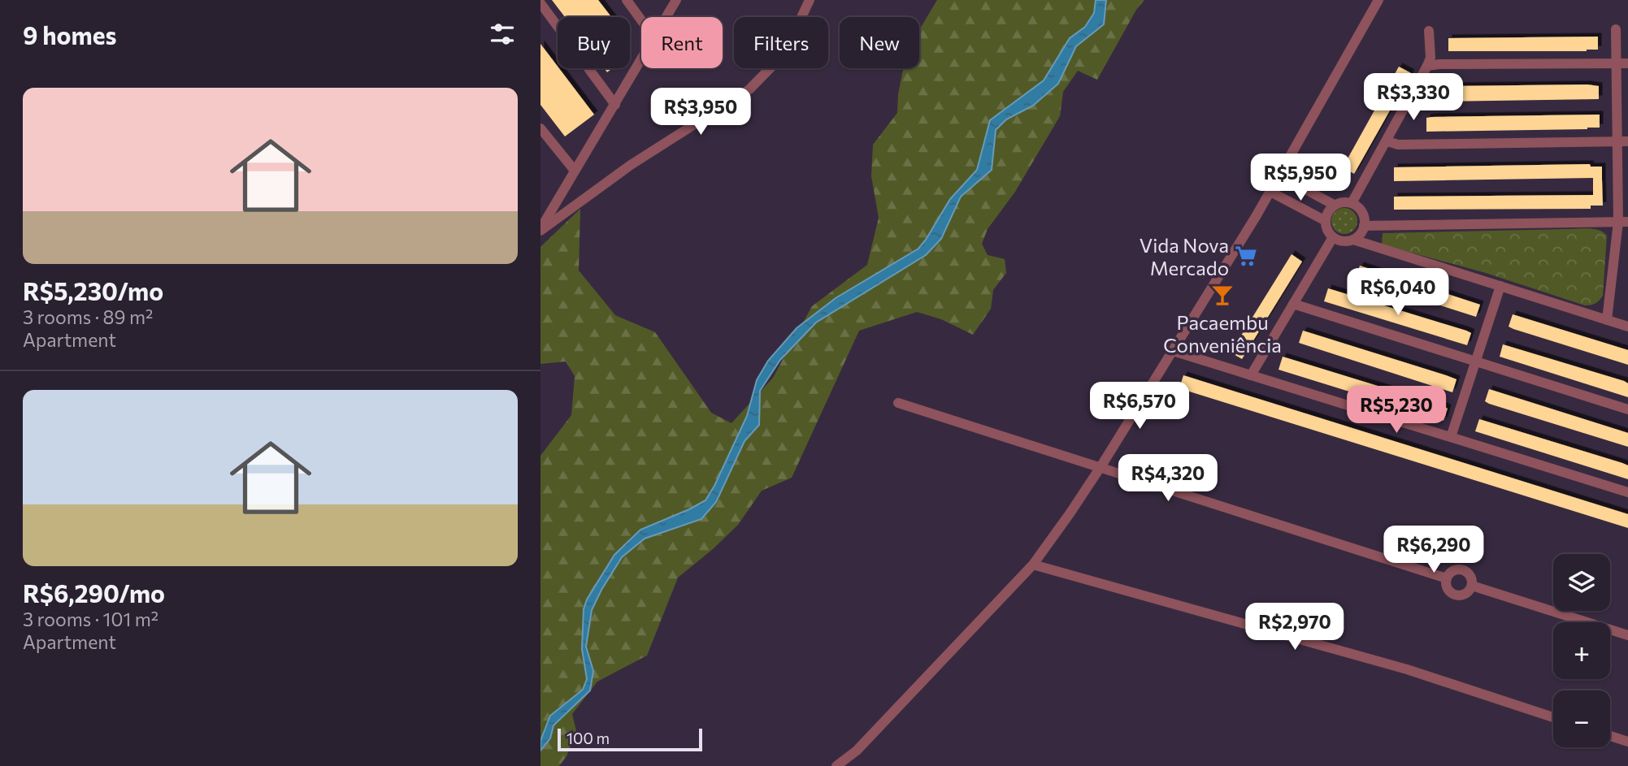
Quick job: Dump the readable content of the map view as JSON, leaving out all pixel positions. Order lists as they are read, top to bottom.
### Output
{
  "places": {
    "supermarket": ["Vida Nova Mercado"],
    "bar": ["Pacaembu Conveniência"]
  },
  "scale_bar": "100 m",
  "page": {
    "heading": "9 homes",
    "chip": [
      "Buy",
      "Rent",
      "Filters",
      "New"
    ],
    "list": [
      {
        "name": "R$5,230/mo",
        "note": "3 rooms · 89 m² · Apartment"
      },
      {
        "name": "R$6,290/mo",
        "note": "3 rooms · 101 m² · Apartment"
      }
    ],
    "price": [
      "R$3,330",
      "R$3,950",
      "R$5,950",
      "R$6,040",
      "R$6,570",
      "R$5,230",
      "R$4,320",
      "R$6,290",
      "R$2,970"
    ],
    "map_buttons": ["+", "−"],
    "scale": "100 m"
  }
}
